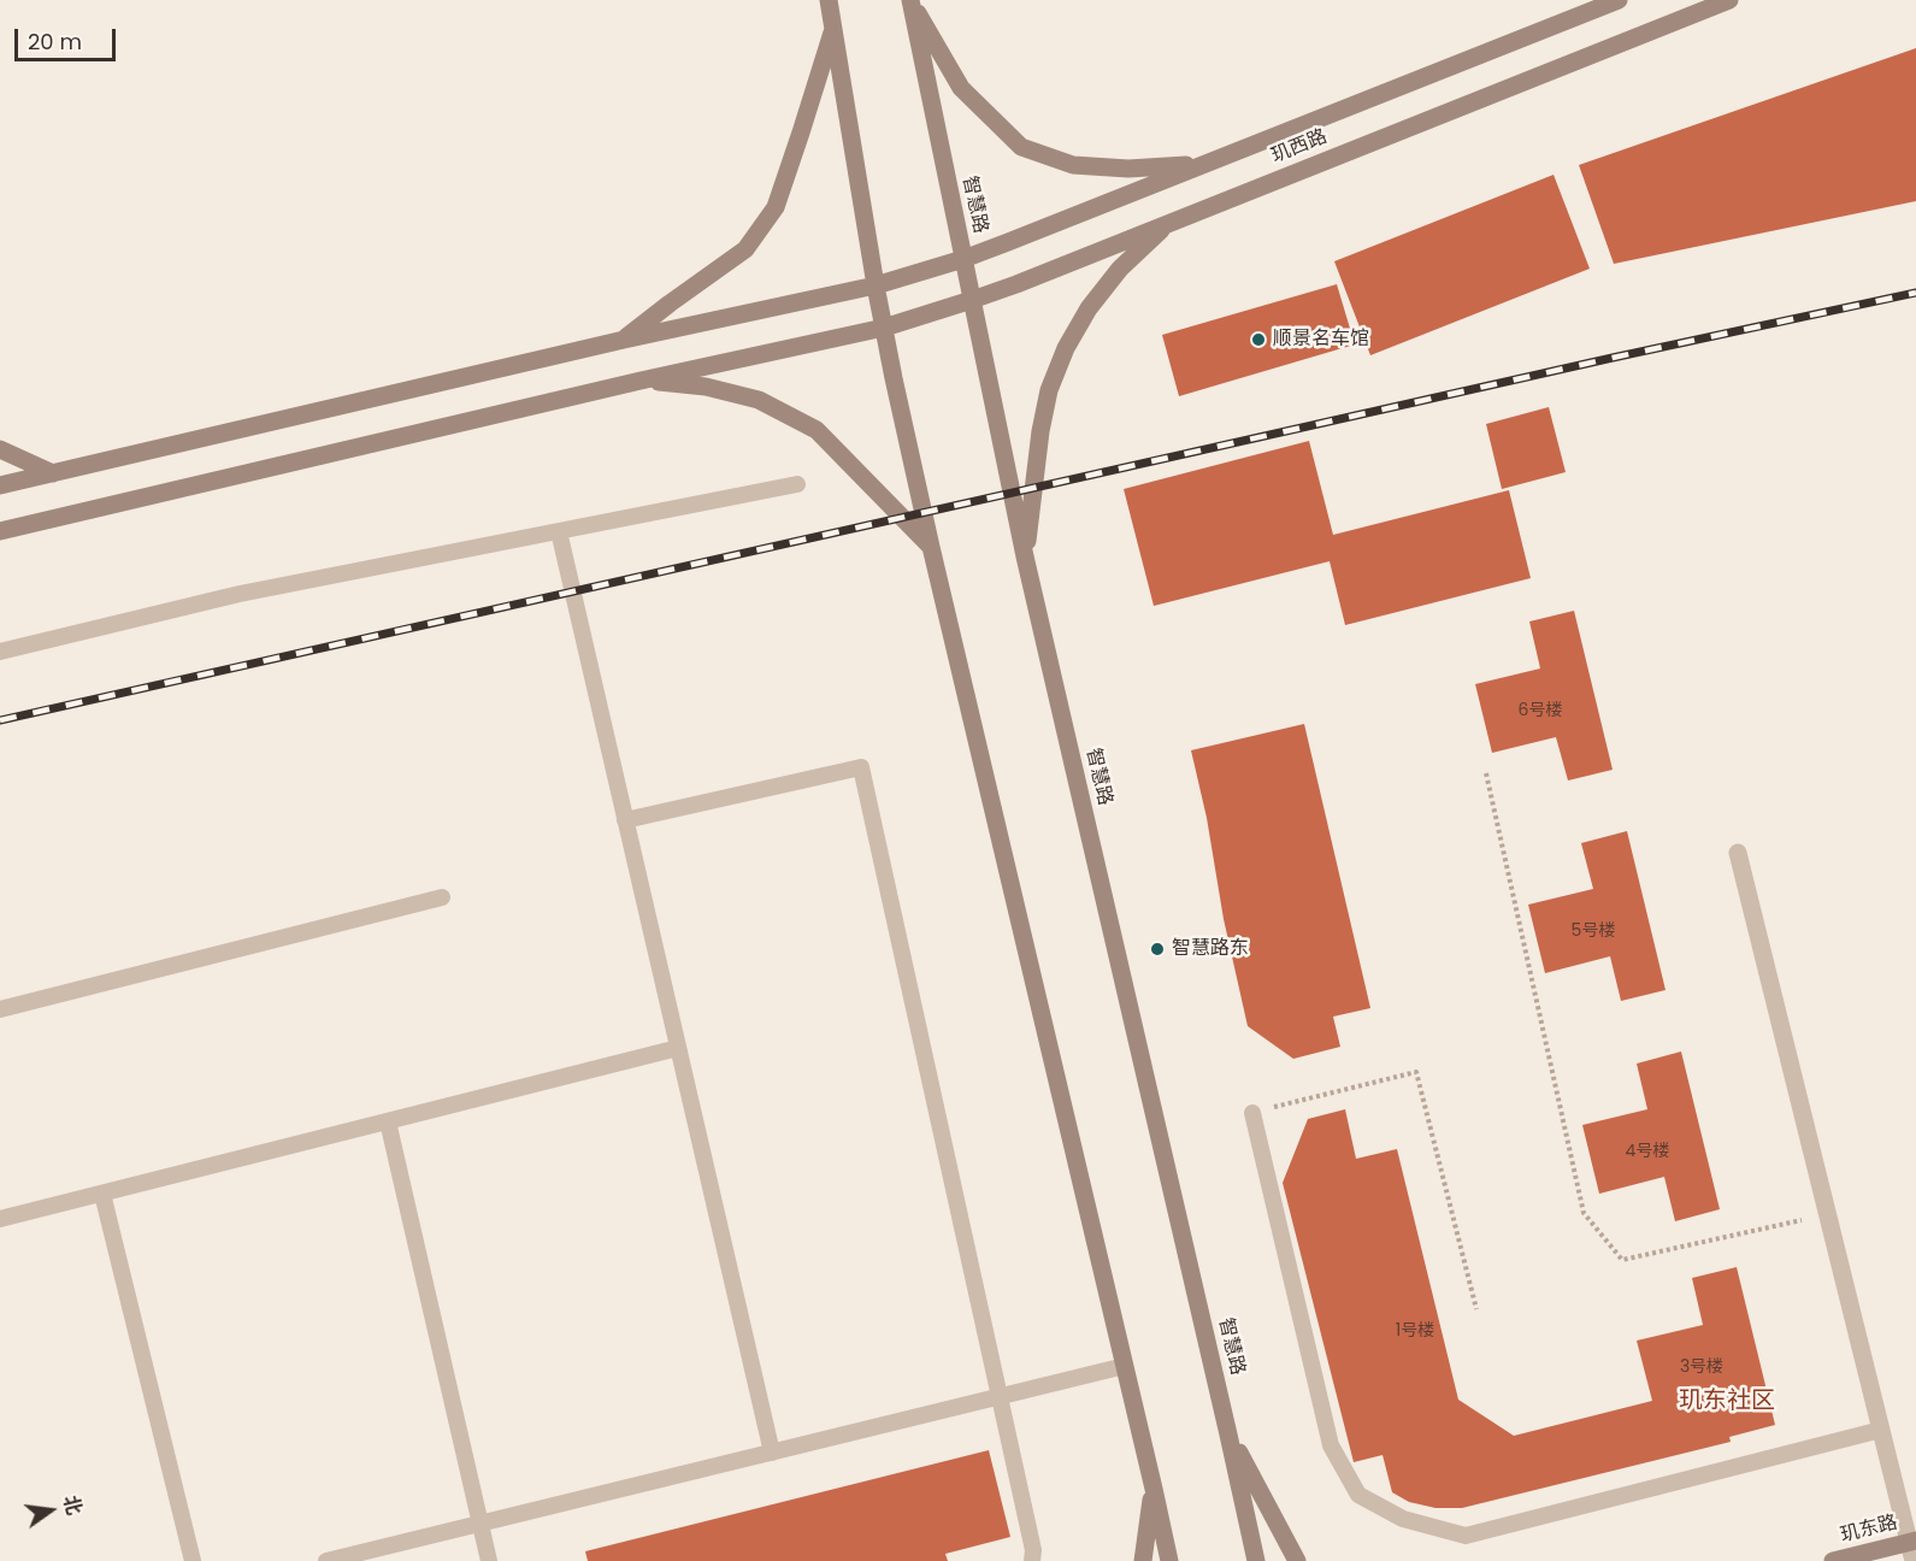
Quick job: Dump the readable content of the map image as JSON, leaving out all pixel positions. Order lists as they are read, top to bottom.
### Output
{
  "streets": {
    "main road": ["玑西路", "智慧路", "玑东路"]
  },
  "crossings": [
    ["玑西路", "智慧路"]
  ],
  "districts": ["玑东社区"],
  "places": ["顺景名车馆", "智慧路东"],
  "house_numbers": [
    "6号楼",
    "5号楼",
    "4号楼",
    "1号楼",
    "3号楼"
  ],
  "scale_bar": "20 m",
  "north": "right"
}
